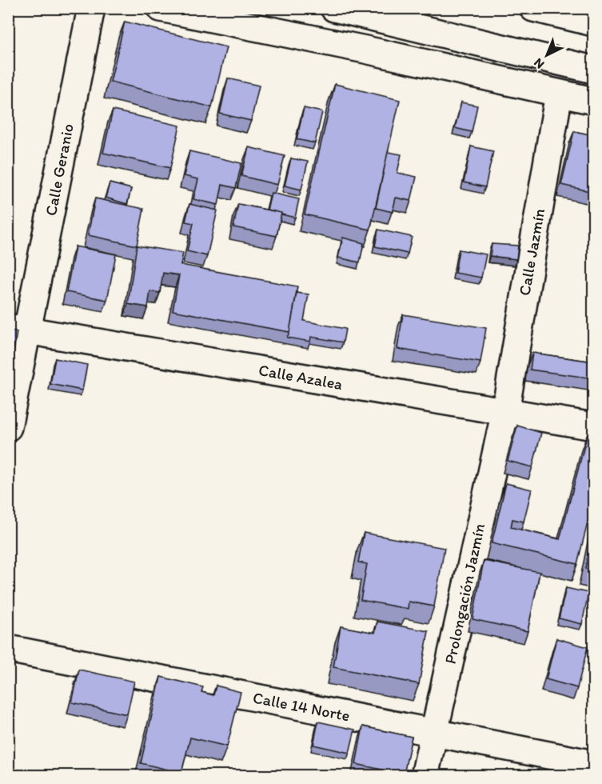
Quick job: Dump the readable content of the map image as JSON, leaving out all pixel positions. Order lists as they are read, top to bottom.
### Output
{
  "streets": {
    "street": [
      "Calle Geranio",
      "Calle Jazmín",
      "Calle Azalea",
      "Prolongación Jazmín",
      "Calle 14 Norte"
    ]
  },
  "crossings": [
    ["Calle Geranio", "Calle Azalea"],
    ["Calle Jazmín", "Calle Azalea"],
    ["Calle Jazmín", "Prolongación Jazmín"],
    ["Calle Azalea", "Prolongación Jazmín"],
    ["Prolongación Jazmín", "Calle 14 Norte"]
  ],
  "north": "bottom left"
}
